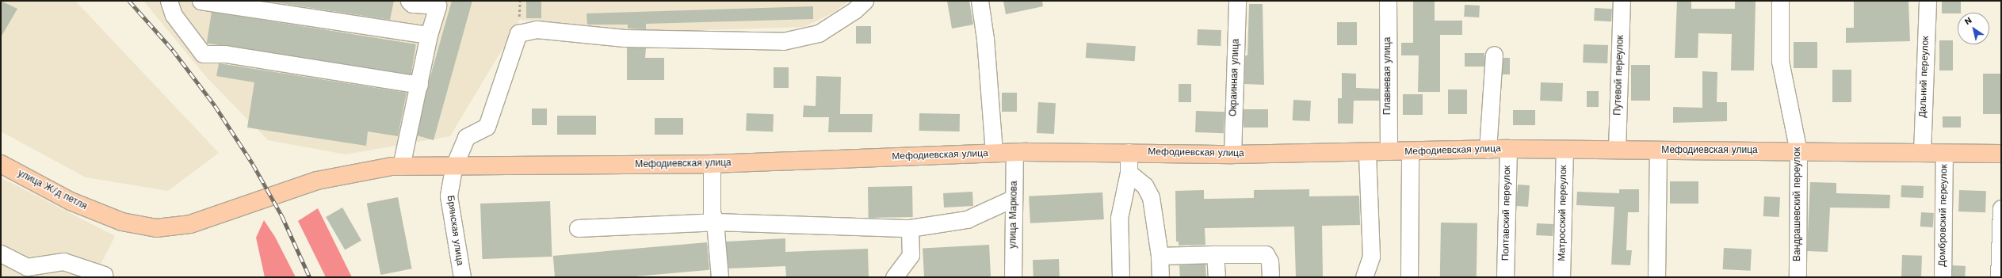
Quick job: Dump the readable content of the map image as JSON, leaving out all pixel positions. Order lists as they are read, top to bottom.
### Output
{
  "streets": {
    "main road": ["Мефодиевская улица", "улица Ж/д петля"],
    "street": [
      "Путевой переулок",
      "Плавневая улица",
      "Дальний переулок",
      "Окраинная улица",
      "Вандрашевский переулок",
      "Полтавский переулок",
      "Матросский переулок",
      "улица Маркова",
      "Домбровский переулок",
      "Брянская улица"
    ]
  },
  "crossings": [
    ["Путевой переулок", "Мефодиевская улица"],
    ["Плавневая улица", "Мефодиевская улица"],
    ["Дальний переулок", "Мефодиевская улица"],
    ["Окраинная улица", "Мефодиевская улица"],
    ["Мефодиевская улица", "улица Ж/д петля"],
    ["Мефодиевская улица", "Вандрашевский переулок"],
    ["Мефодиевская улица", "Полтавский переулок"],
    ["Мефодиевская улица", "Матросский переулок"],
    ["Мефодиевская улица", "улица Маркова"],
    ["Мефодиевская улица", "Домбровский переулок"],
    ["Мефодиевская улица", "Брянская улица"]
  ],
  "north": "top left"
}
